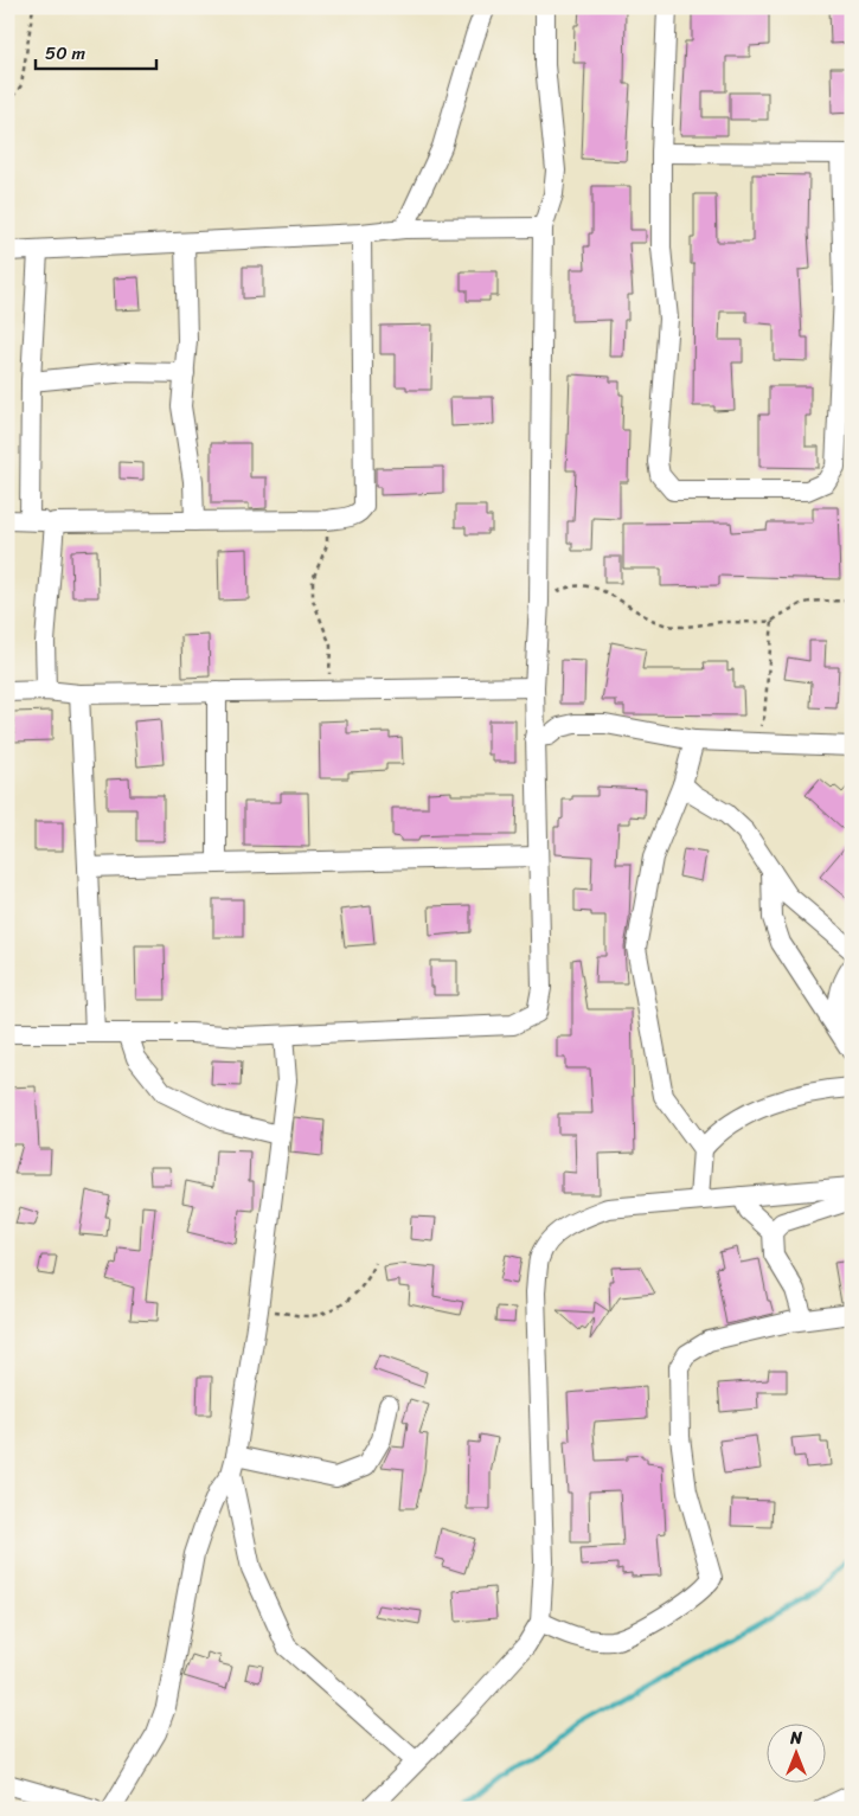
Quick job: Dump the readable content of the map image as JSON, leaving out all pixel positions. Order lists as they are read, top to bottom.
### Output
{
  "scale_bar": "50 m",
  "north": "top"
}
